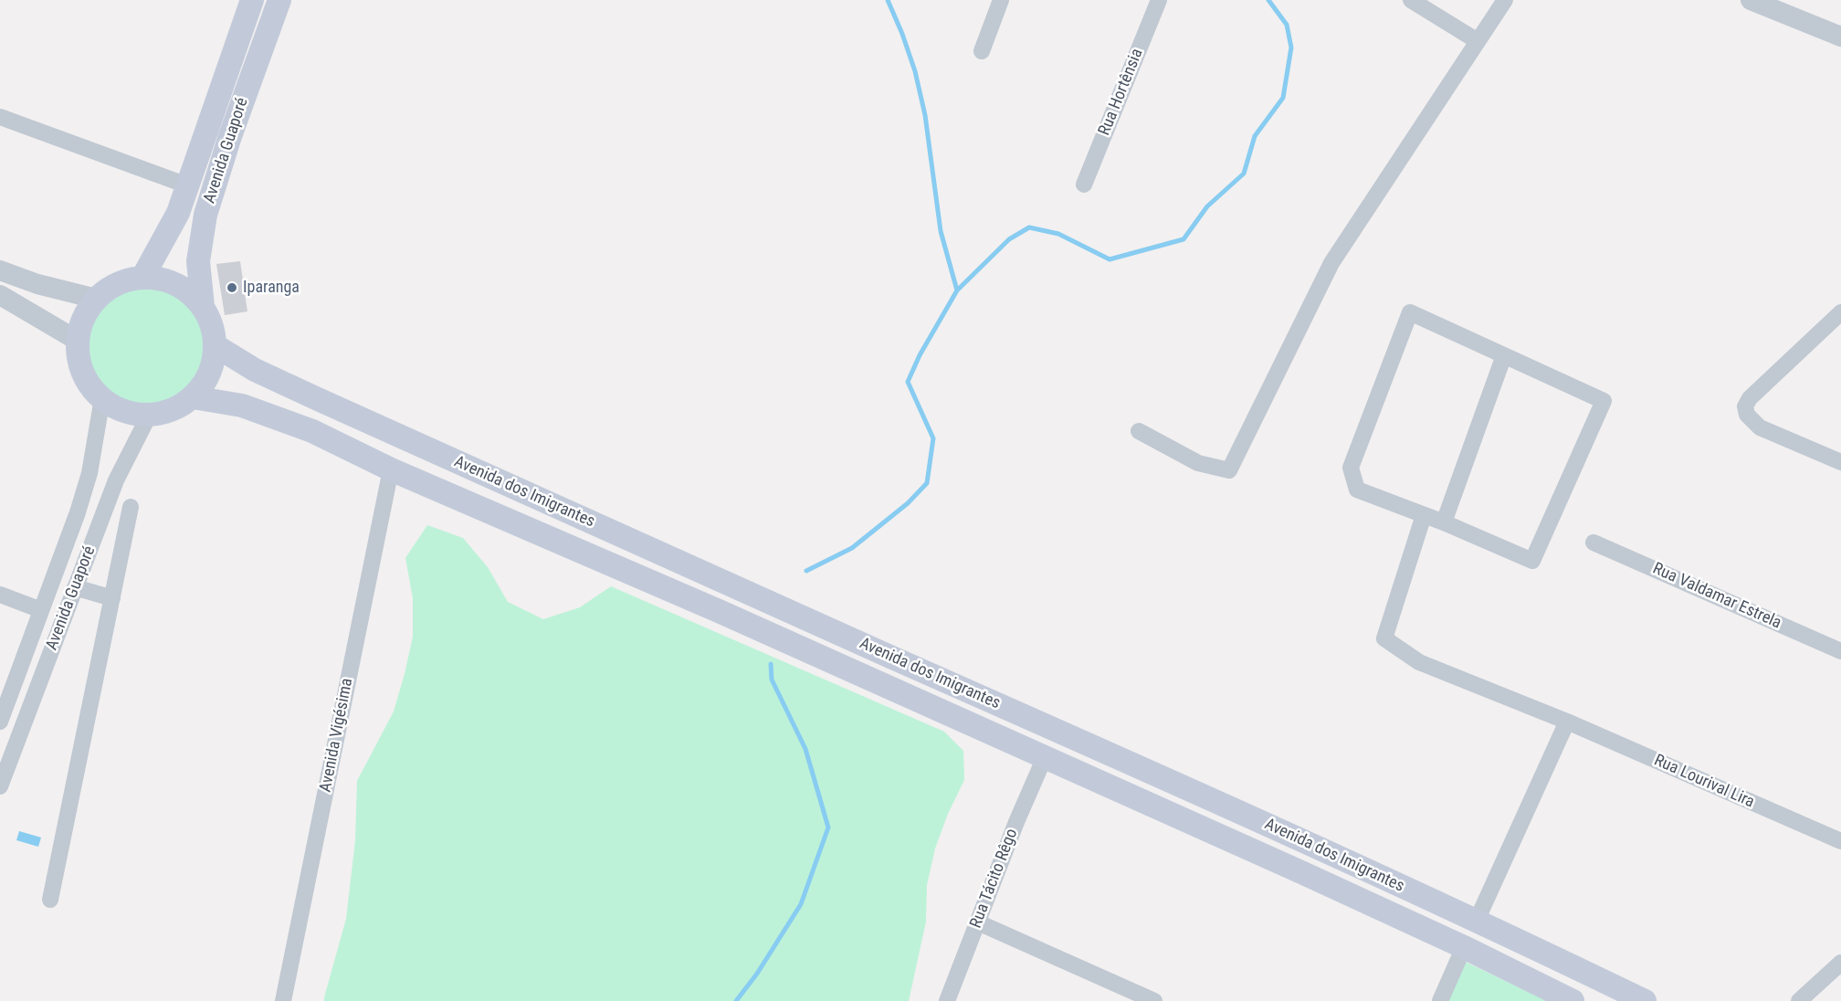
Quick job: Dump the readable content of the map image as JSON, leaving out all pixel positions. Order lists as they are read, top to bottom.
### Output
{
  "streets": {
    "main road": ["Avenida Guaporé", "Avenida dos Imigrantes"],
    "street": [
      "Rua Hortênsia",
      "Rua Valdamar Estrela",
      "Avenida Vigésima",
      "Rua Lourival Lira",
      "Rua Tácito Rêgo"
    ]
  },
  "crossings": [
    ["Avenida Guaporé", "Avenida dos Imigrantes"],
    ["Avenida dos Imigrantes", "Avenida Vigésima"],
    ["Avenida dos Imigrantes", "Rua Tácito Rêgo"]
  ],
  "places": ["Iparanga"]
}
